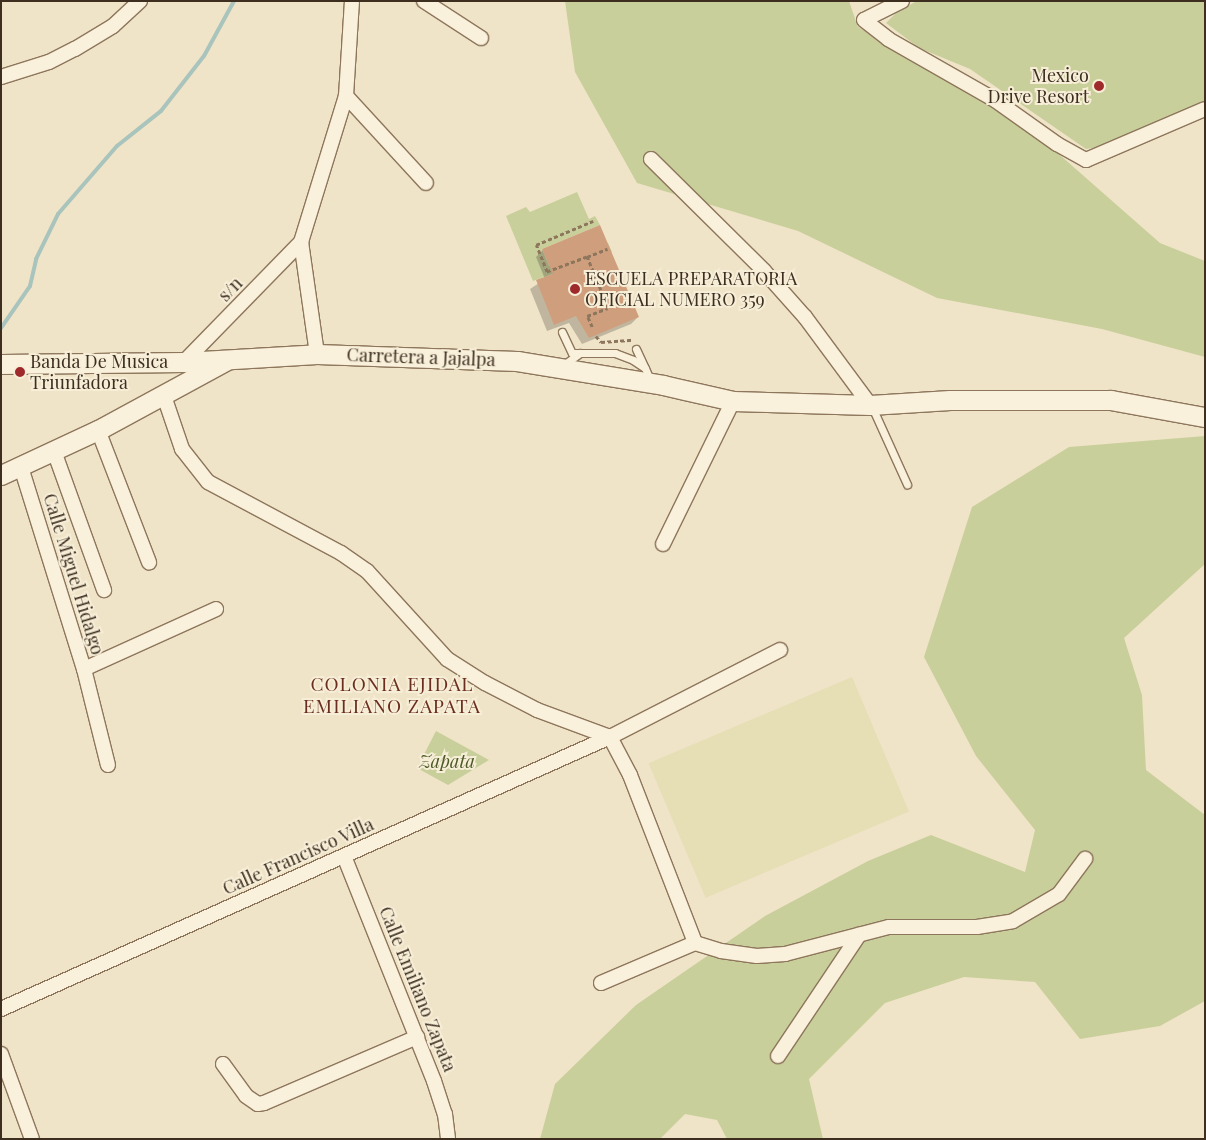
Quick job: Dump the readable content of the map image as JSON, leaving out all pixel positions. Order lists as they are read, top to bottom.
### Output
{
  "streets": {
    "street": [
      "s/n",
      "Carretera a Jajalpa",
      "Calle Miguel Hidalgo",
      "Calle Francisco Villa",
      "Calle Emiliano Zapata"
    ]
  },
  "crossings": [
    ["Carretera a Jajalpa", "Calle Miguel Hidalgo"],
    ["Calle Francisco Villa", "Calle Emiliano Zapata"]
  ],
  "districts": ["COLONIA EJIDAL EMILIANO ZAPATA"],
  "parks": ["Zapata"],
  "places": ["Mexico Drive Resort", "ESCUELA PREPARATORIA OFICIAL NUMERO 359", "Banda De Musica Triunfadora"]
}
